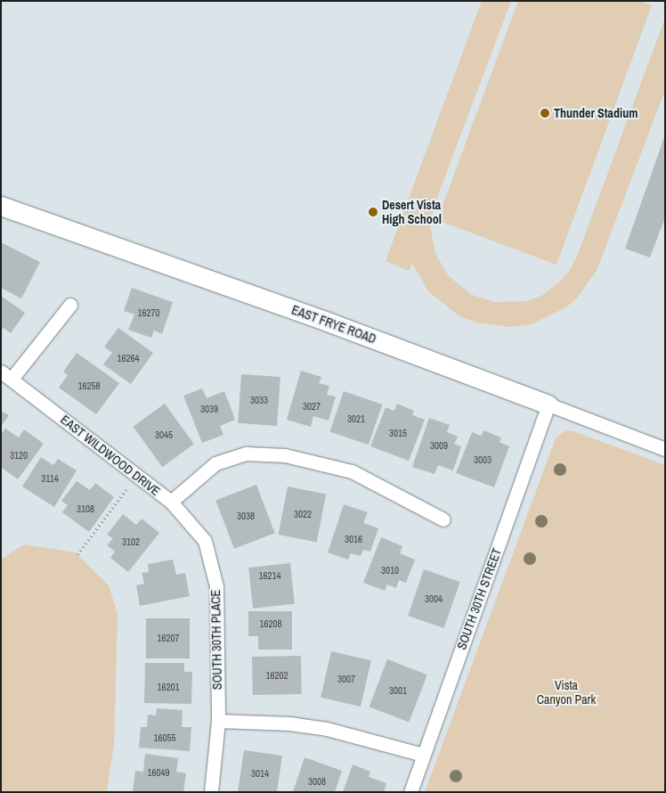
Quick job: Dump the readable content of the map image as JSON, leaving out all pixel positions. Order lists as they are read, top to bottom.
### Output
{
  "streets": {
    "street": [
      "EAST FRYE ROAD",
      "EAST WILDWOOD DRIVE",
      "SOUTH 30TH STREET",
      "SOUTH 30TH PLACE"
    ]
  },
  "crossings": [
    ["EAST FRYE ROAD", "SOUTH 30TH STREET"],
    ["EAST WILDWOOD DRIVE", "SOUTH 30TH PLACE"]
  ],
  "parks": ["Vista Canyon Park"],
  "places": ["Thunder Stadium", "Desert Vista High School"],
  "house_numbers": [
    "16270",
    "16264",
    "16258",
    "3033",
    "3027",
    "3039",
    "3021",
    "3015",
    "3045",
    "3009",
    "3120",
    "3003",
    "3114",
    "3108",
    "3022",
    "3038",
    "3016",
    "3102",
    "3010",
    "16214",
    "3004",
    "16208",
    "16207",
    "16202",
    "3007",
    "16201",
    "3001",
    "16055",
    "16049",
    "3014",
    "3008"
  ]
}
